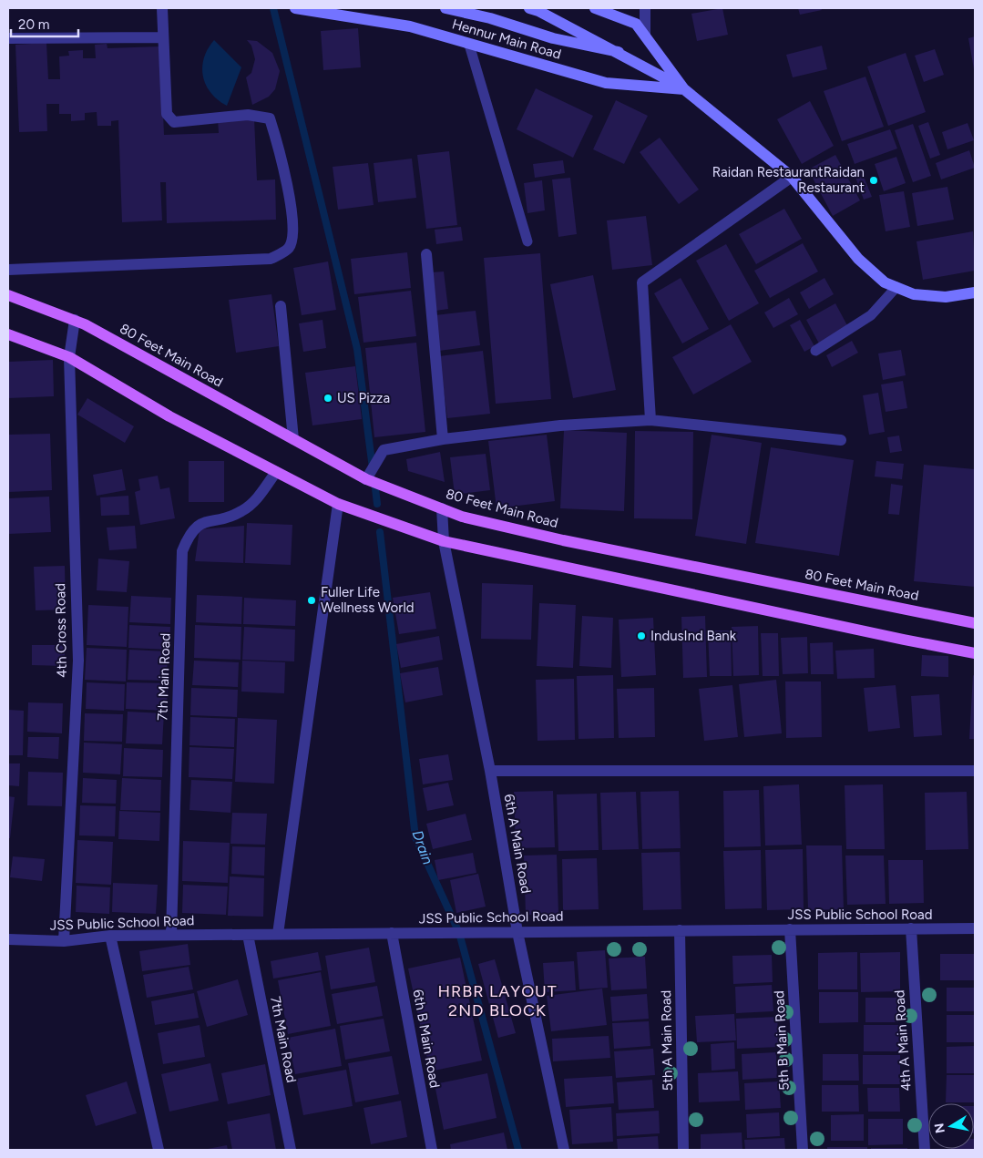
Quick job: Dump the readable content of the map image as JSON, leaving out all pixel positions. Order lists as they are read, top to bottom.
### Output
{
  "streets": {
    "main road": ["Hennur Main Road", "80 Feet Main Road"],
    "street": [
      "4th Cross Road",
      "7th Main Road",
      "6th A Main Road",
      "JSS Public School Road",
      "6th B Main Road",
      "5th A Main Road",
      "5th B Main Road",
      "4th A Main Road"
    ]
  },
  "crossings": [
    ["80 Feet Main Road", "4th Cross Road"],
    ["80 Feet Main Road", "6th A Main Road"],
    ["4th Cross Road", "JSS Public School Road"],
    ["7th Main Road", "JSS Public School Road"],
    ["6th A Main Road", "JSS Public School Road"],
    ["JSS Public School Road", "6th B Main Road"],
    ["JSS Public School Road", "5th A Main Road"],
    ["JSS Public School Road", "5th B Main Road"],
    ["JSS Public School Road", "4th A Main Road"]
  ],
  "districts": ["HRBR LAYOUT 2ND BLOCK"],
  "water": ["Drain"],
  "places": [
    "Raidan RestaurantRaidan Restaurant",
    "US Pizza",
    "Fuller Life Wellness World",
    "IndusInd Bank"
  ],
  "scale_bar": "20 m",
  "north": "left"
}
